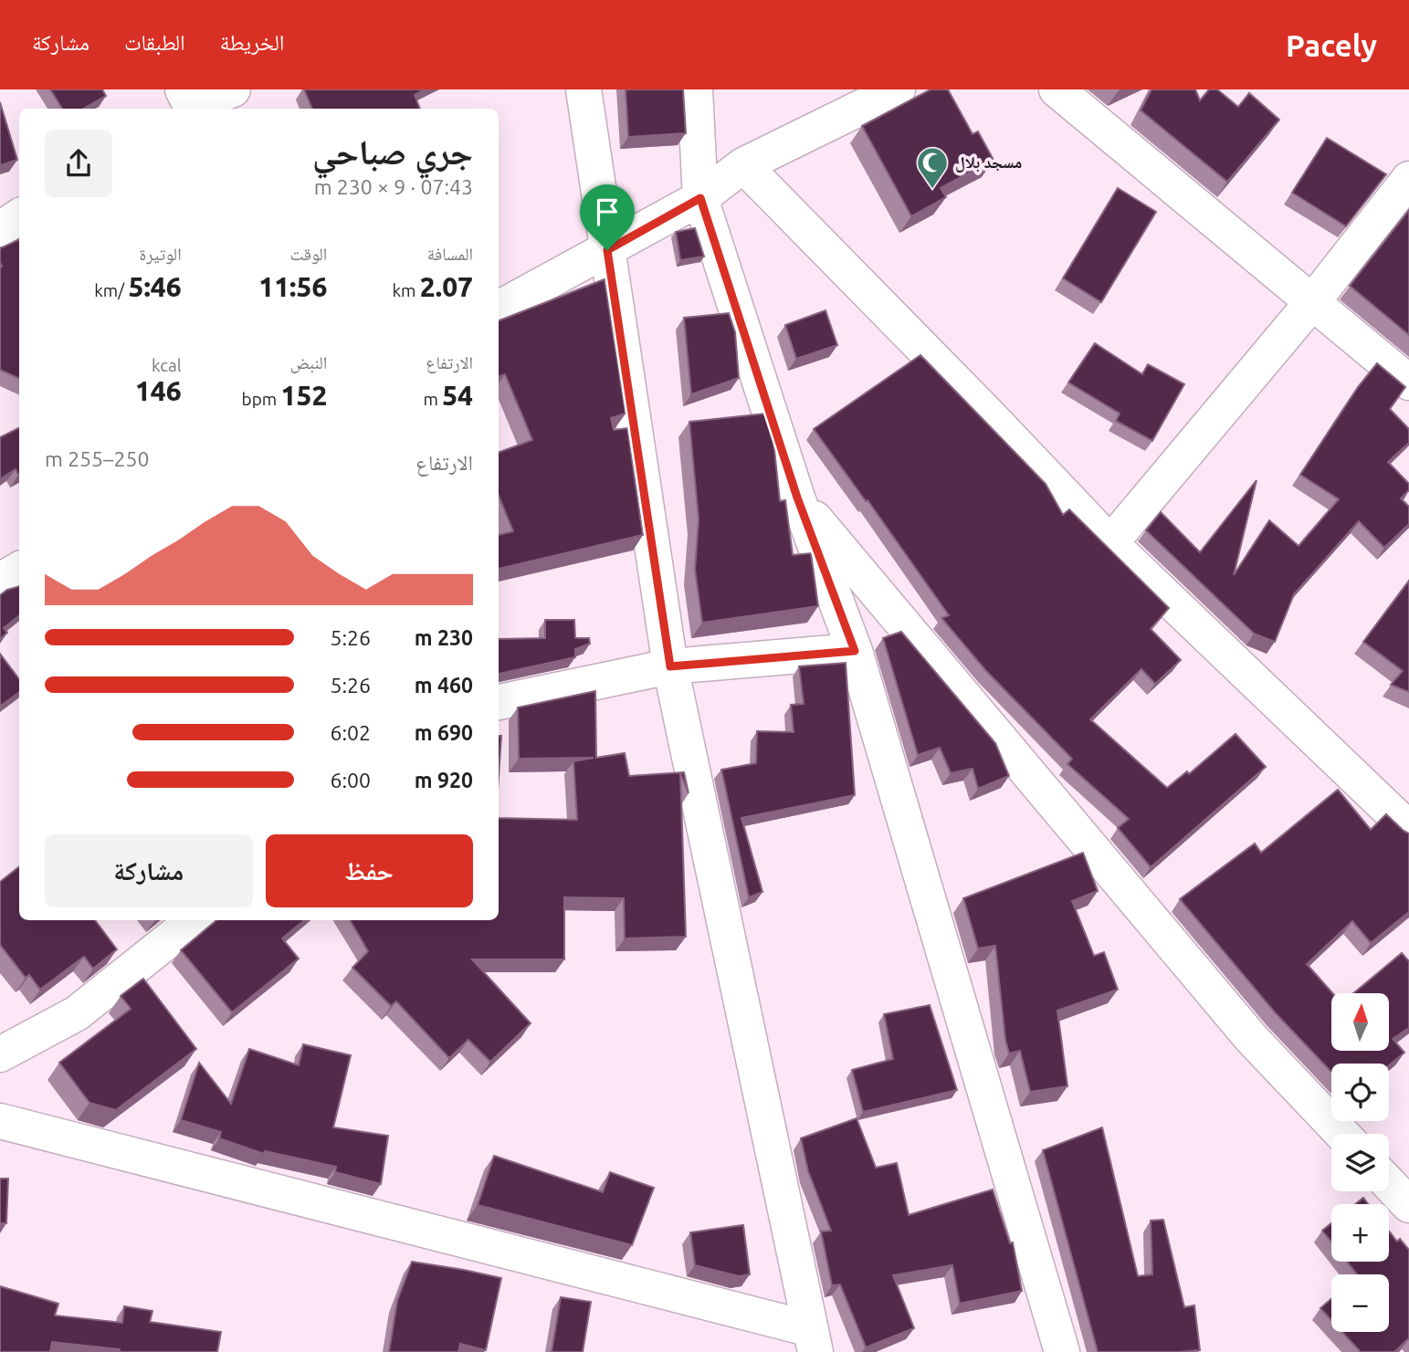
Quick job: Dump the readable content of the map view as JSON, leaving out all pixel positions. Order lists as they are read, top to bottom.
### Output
{
  "places": {
    "mosque": ["مسجد بلال"]
  },
  "north": "top",
  "page": {
    "header": "Pacely",
    "nav": ["الخريطة", "الطبقات", "مشاركة"],
    "heading": ["جري صباحي", "07:43 · 9 × 230 m"],
    "stats": [
      ["المسافة", "2.07 km"],
      ["الوقت", "11:56"],
      ["الوتيرة", "5:46 /km"],
      ["الارتفاع", "54 m"],
      ["النبض", "152 bpm"],
      ["kcal", "146"]
    ],
    "chart": ["الارتفاع", "250–255 m"],
    "list": [
      {
        "name": "230 m",
        "note": "5:26"
      },
      {
        "name": "460 m",
        "note": "5:26"
      },
      {
        "name": "690 m",
        "note": "6:02"
      },
      {
        "name": "920 m",
        "note": "6:00"
      }
    ],
    "buttons": ["حفظ", "مشاركة"],
    "map_buttons": ["+", "−"]
  }
}
